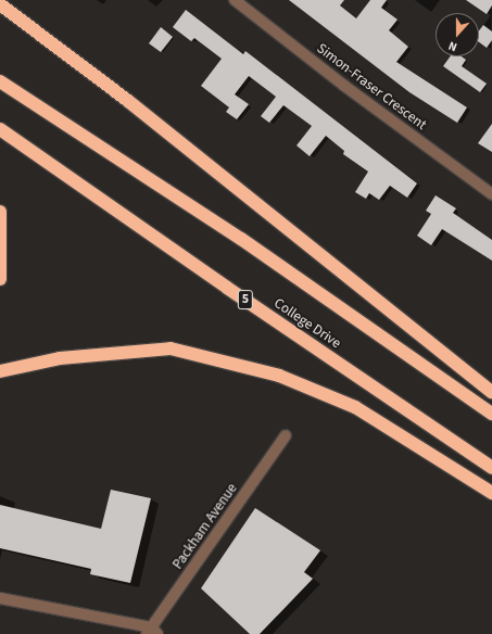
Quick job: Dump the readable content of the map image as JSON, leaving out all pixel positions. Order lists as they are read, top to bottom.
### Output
{
  "streets": {
    "highway": ["5", "College Drive"],
    "street": ["Simon-Fraser Crescent", "Packham Avenue"]
  },
  "north": "bottom"
}
